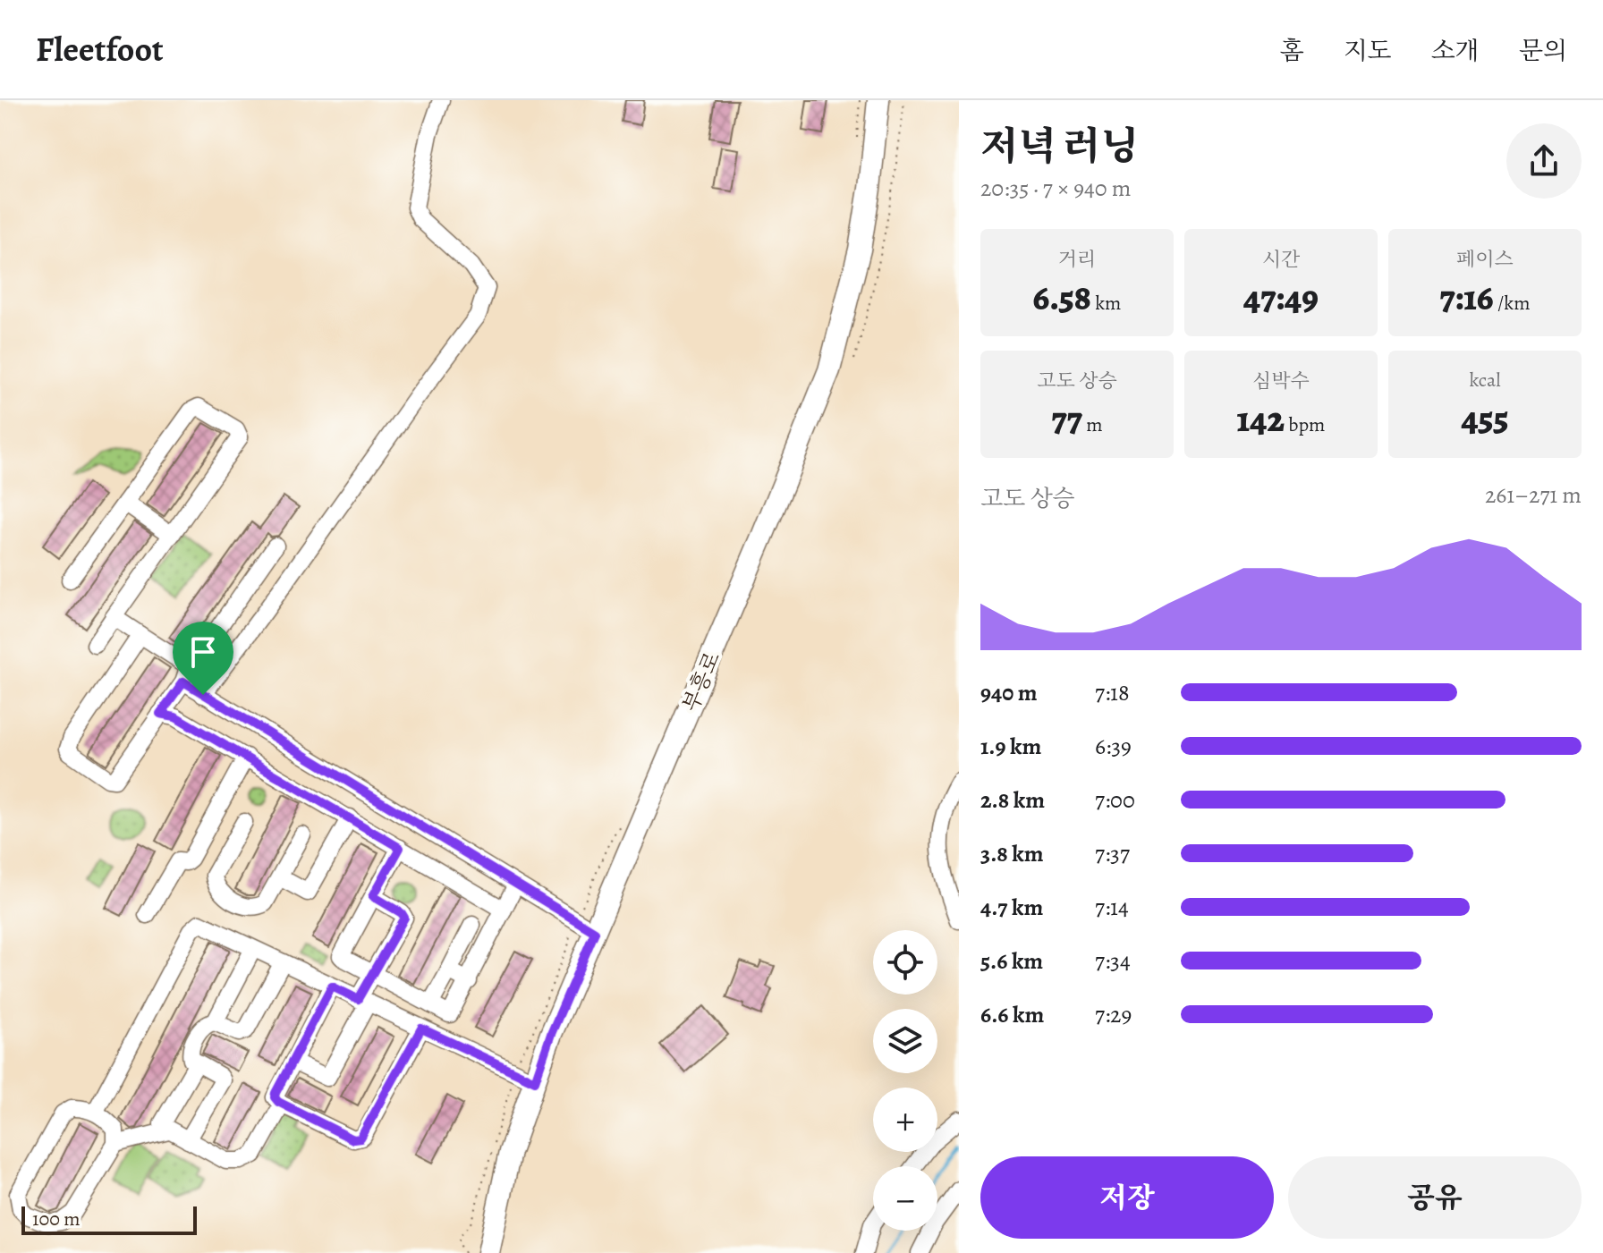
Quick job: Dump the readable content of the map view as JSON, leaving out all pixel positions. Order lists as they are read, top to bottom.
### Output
{
  "streets": {
    "main road": ["부흥로"]
  },
  "scale_bar": "100 m",
  "page": {
    "header": "Fleetfoot",
    "nav": [
      "홈",
      "지도",
      "소개",
      "문의"
    ],
    "heading": ["저녁 러닝", "20:35 · 7 × 940 m"],
    "stats": [
      ["거리", "6.58 km"],
      ["시간", "47:49"],
      ["페이스", "7:16 /km"],
      ["고도 상승", "77 m"],
      ["심박수", "142 bpm"],
      ["kcal", "455"]
    ],
    "chart": ["고도 상승", "261–271 m"],
    "list": [
      {
        "name": "940 m",
        "note": "7:18"
      },
      {
        "name": "1.9 km",
        "note": "6:39"
      },
      {
        "name": "2.8 km",
        "note": "7:00"
      },
      {
        "name": "3.8 km",
        "note": "7:37"
      },
      {
        "name": "4.7 km",
        "note": "7:14"
      },
      {
        "name": "5.6 km",
        "note": "7:34"
      },
      {
        "name": "6.6 km",
        "note": "7:29"
      }
    ],
    "map_buttons": ["+", "−"],
    "buttons": ["저장", "공유"],
    "scale": "100 m"
  }
}
